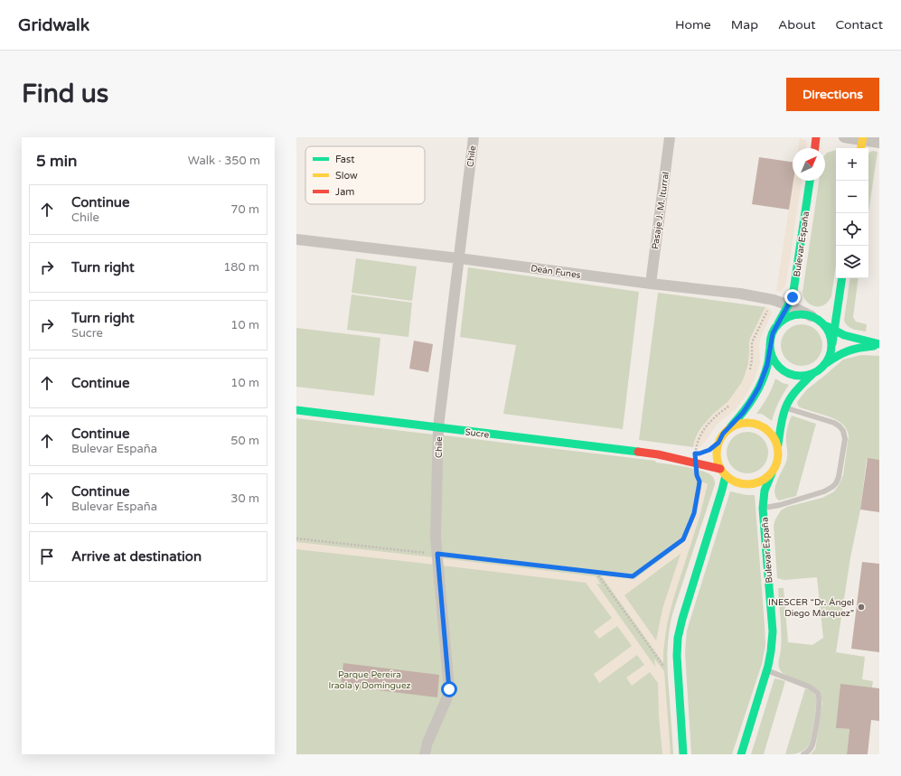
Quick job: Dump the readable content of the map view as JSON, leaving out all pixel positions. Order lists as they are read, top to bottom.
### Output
{
  "streets": {
    "main road": ["Bulevar España", "Sucre"],
    "street": ["Chile", "Pasaje J. M. Iturral", "Deán Funes"]
  },
  "crossings": [
    ["Chile", "Deán Funes"],
    ["Chile", "Sucre"],
    ["Pasaje J. M. Iturral", "Deán Funes"],
    ["Bulevar España", "Deán Funes"],
    ["Bulevar España", "Sucre"]
  ],
  "parks": ["Parque Pereira Iraola y Domínguez"],
  "places": ["INESCER “Dr. Ángel Diego Márquez”"],
  "legend": ["Fast", "Slow", "Jam"],
  "north": "top right",
  "page": {
    "header": "Gridwalk",
    "nav": [
      "Home",
      "Map",
      "About",
      "Contact"
    ],
    "buttons": "Directions",
    "title": "Find us",
    "heading": ["5 min", "Walk · 350 m"],
    "map_buttons": ["+", "−"],
    "list": [
      ["Continue", "Chile", "70 m"],
      ["Turn right", "180 m"],
      ["Turn right", "Sucre", "10 m"],
      ["Continue", "10 m"],
      ["Continue", "Bulevar España", "50 m"],
      ["Continue", "Bulevar España", "30 m"],
      "Arrive at destination"
    ]
  }
}
